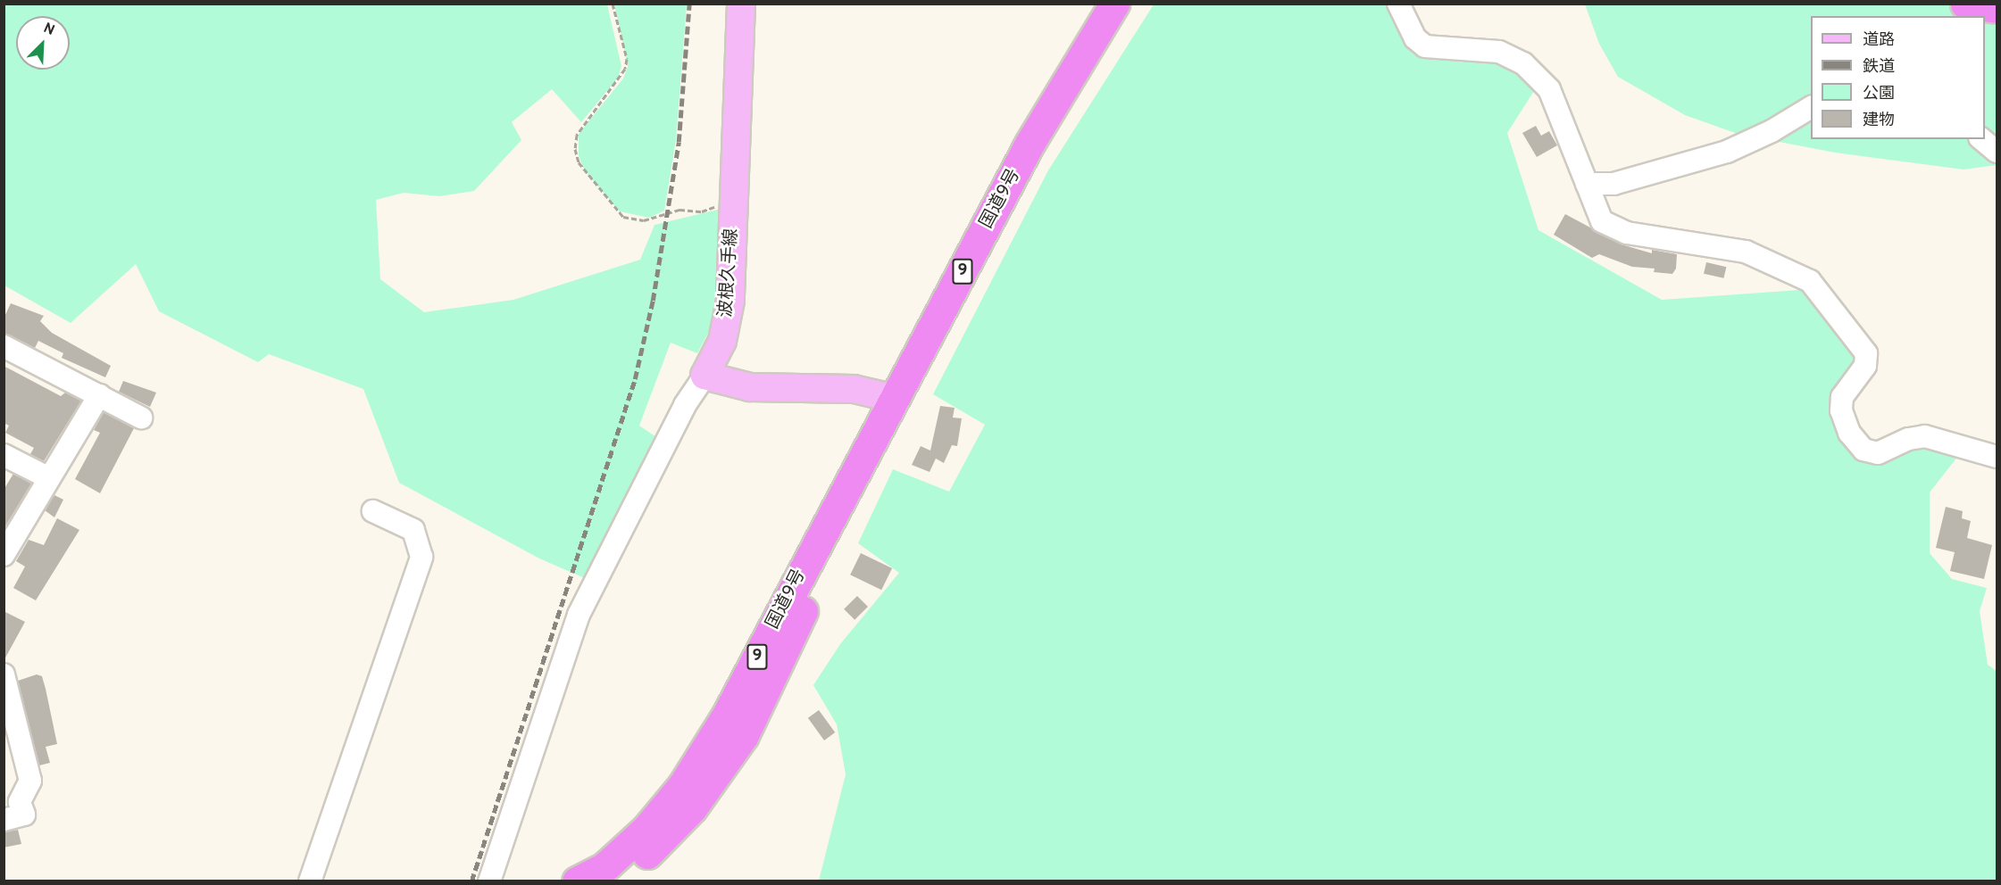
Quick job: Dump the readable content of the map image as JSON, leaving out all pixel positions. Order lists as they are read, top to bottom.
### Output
{
  "streets": {
    "highway": ["国道9号", "9"],
    "main road": ["波根久手線"]
  },
  "legend": [
    "道路",
    "鉄道",
    "公園",
    "建物"
  ],
  "north": "top right"
}
